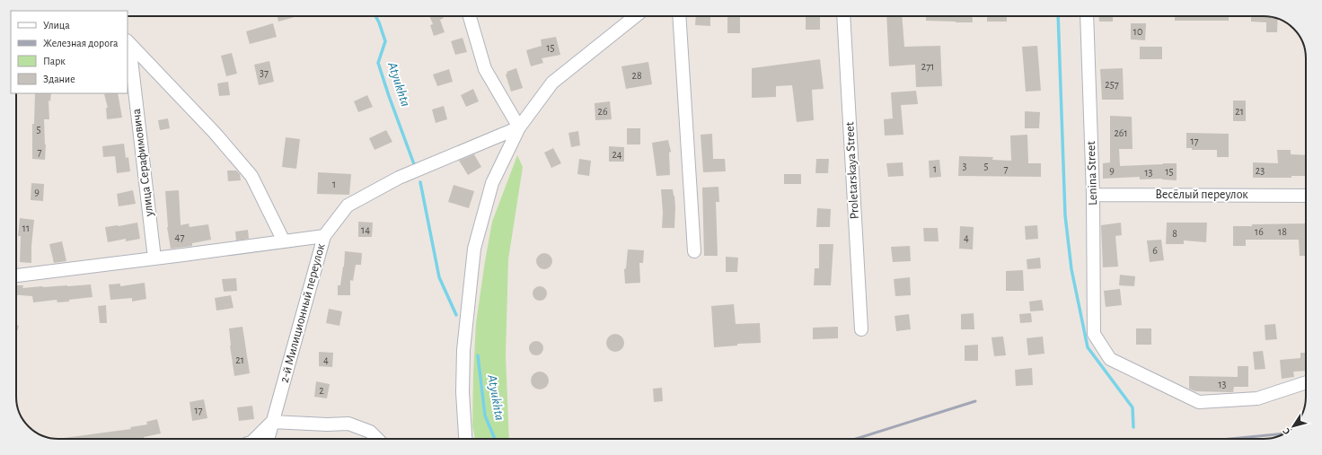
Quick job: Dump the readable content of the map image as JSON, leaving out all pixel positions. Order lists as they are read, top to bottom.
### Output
{
  "streets": {
    "street": [
      "улица Серафимовича",
      "Proletarskaya Street",
      "Lenina Street",
      "Весёлый переулок",
      "2-й Милиционный переулок"
    ]
  },
  "crossings": [
    ["Lenina Street", "Весёлый переулок"]
  ],
  "water": ["Atyukhta"],
  "house_numbers": [
    "10",
    "15",
    "271",
    "37",
    "28",
    "257",
    "26",
    "21",
    "5",
    "261",
    "17",
    "7",
    "24",
    "3",
    "5",
    "1",
    "7",
    "9",
    "23",
    "15",
    "13",
    "1",
    "9",
    "11",
    "14",
    "16",
    "18",
    "8",
    "47",
    "4",
    "6",
    "21",
    "4",
    "13",
    "2",
    "17"
  ],
  "legend": [
    "Улица",
    "Железная дорога",
    "Парк",
    "Здание"
  ],
  "north": "bottom left"
}
